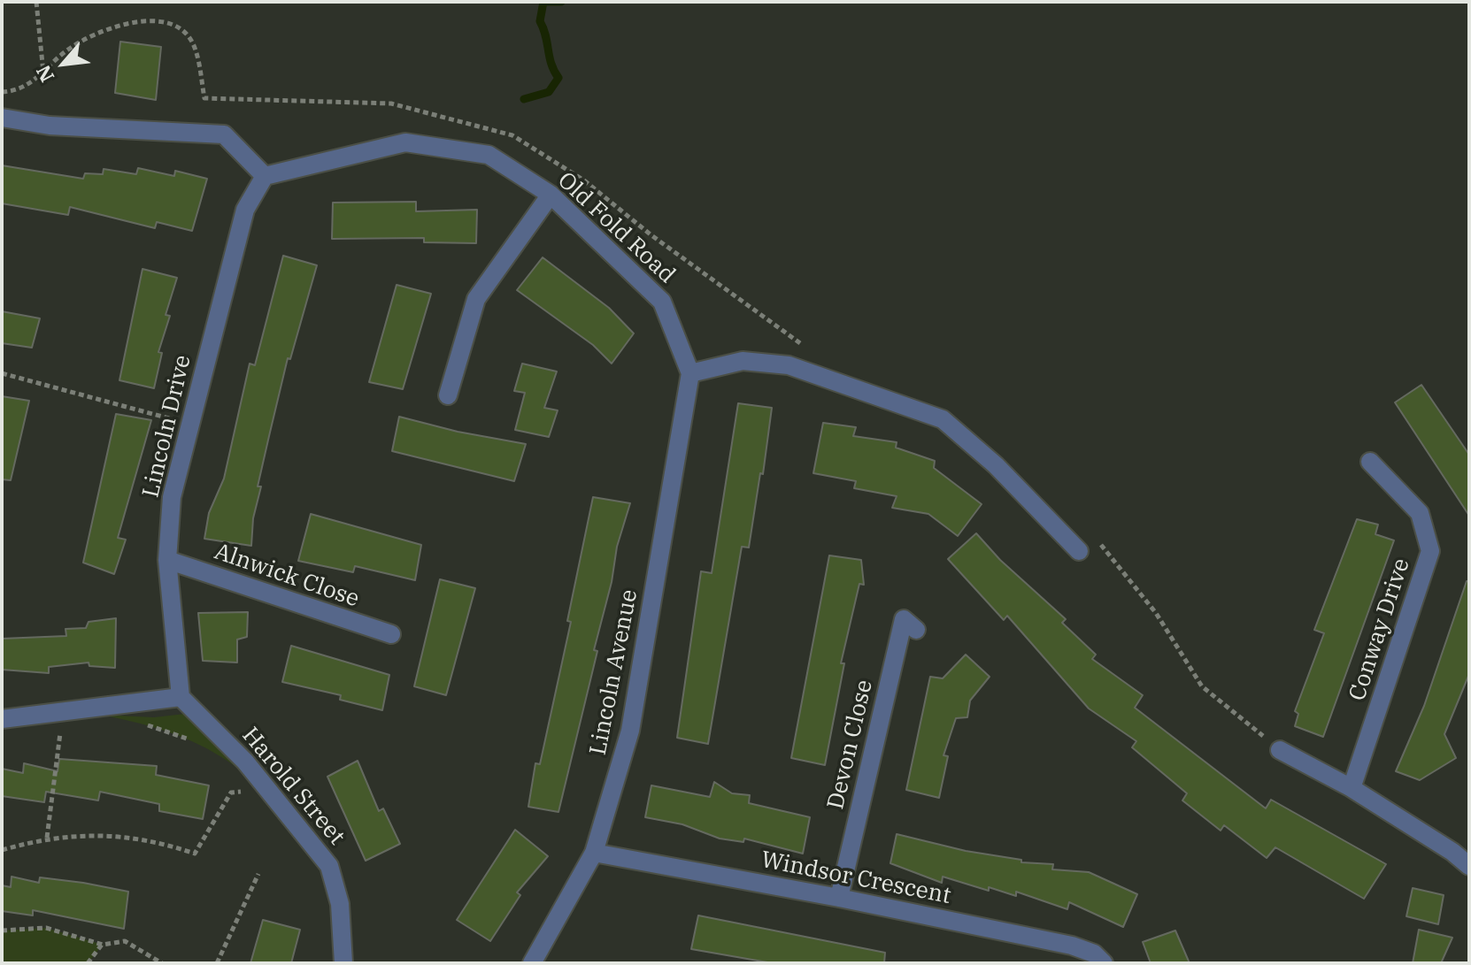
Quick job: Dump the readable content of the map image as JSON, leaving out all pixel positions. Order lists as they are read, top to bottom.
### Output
{
  "streets": {
    "street": [
      "Old Fold Road",
      "Lincoln Drive",
      "Alnwick Close",
      "Conway Drive",
      "Lincoln Avenue",
      "Devon Close",
      "Harold Street",
      "Windsor Crescent"
    ]
  },
  "crossings": [
    ["Old Fold Road", "Lincoln Drive"],
    ["Old Fold Road", "Lincoln Avenue"],
    ["Lincoln Drive", "Alnwick Close"],
    ["Lincoln Drive", "Harold Street"],
    ["Lincoln Avenue", "Windsor Crescent"],
    ["Devon Close", "Windsor Crescent"]
  ],
  "north": "bottom left"
}
